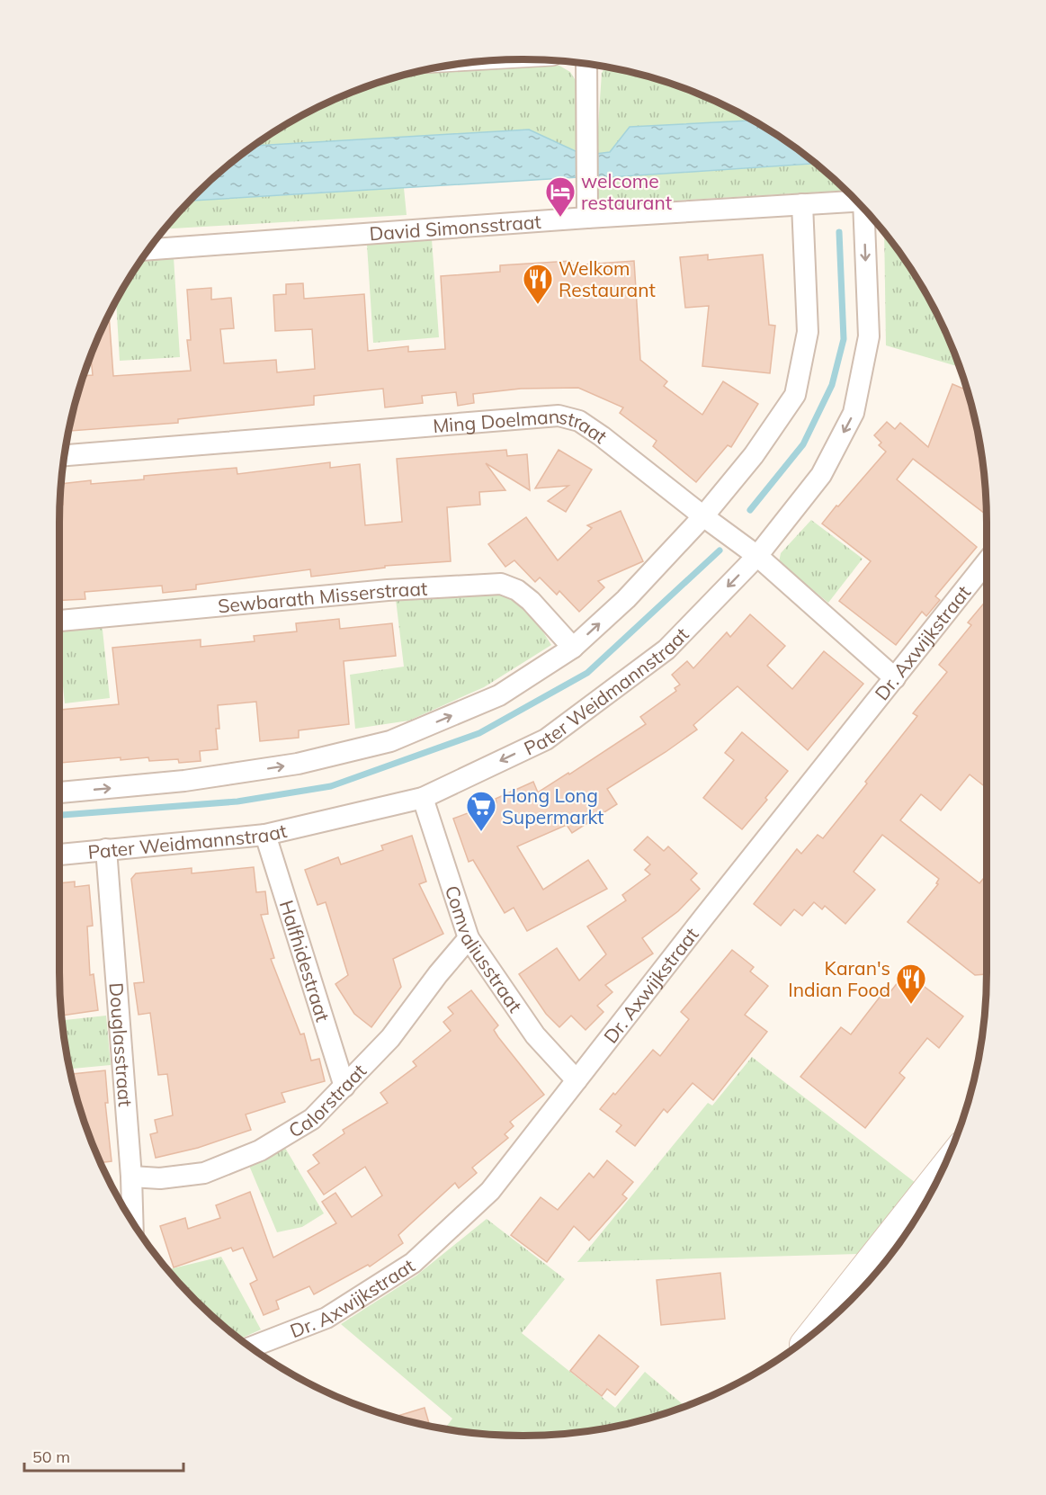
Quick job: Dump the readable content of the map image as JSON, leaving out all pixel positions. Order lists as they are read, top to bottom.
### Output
{
  "streets": {
    "street": [
      "David Simonsstraat",
      "Ming Doelmanstraat",
      "Sewbarath Misserstraat",
      "Dr. Axwijkstraat",
      "Pater Weidmannstraat",
      "Comvaliusstraat",
      "Halfhidestraat",
      "Douglasstraat",
      "Calorstraat"
    ]
  },
  "crossings": [
    ["Ming Doelmanstraat", "Dr. Axwijkstraat"],
    ["Ming Doelmanstraat", "Pater Weidmannstraat"],
    ["Dr. Axwijkstraat", "Comvaliusstraat"],
    ["Pater Weidmannstraat", "Comvaliusstraat"],
    ["Pater Weidmannstraat", "Halfhidestraat"],
    ["Pater Weidmannstraat", "Douglasstraat"],
    ["Comvaliusstraat", "Calorstraat"],
    ["Halfhidestraat", "Calorstraat"],
    ["Douglasstraat", "Calorstraat"]
  ],
  "one_way": ["Pater Weidmannstraat"],
  "places": {
    "hotel": ["welcome restaurant"],
    "restaurant": ["Welkom Restaurant", "Karan's Indian Food"],
    "supermarket": ["Hong Long Supermarkt"]
  },
  "scale_bar": "50 m"
}
